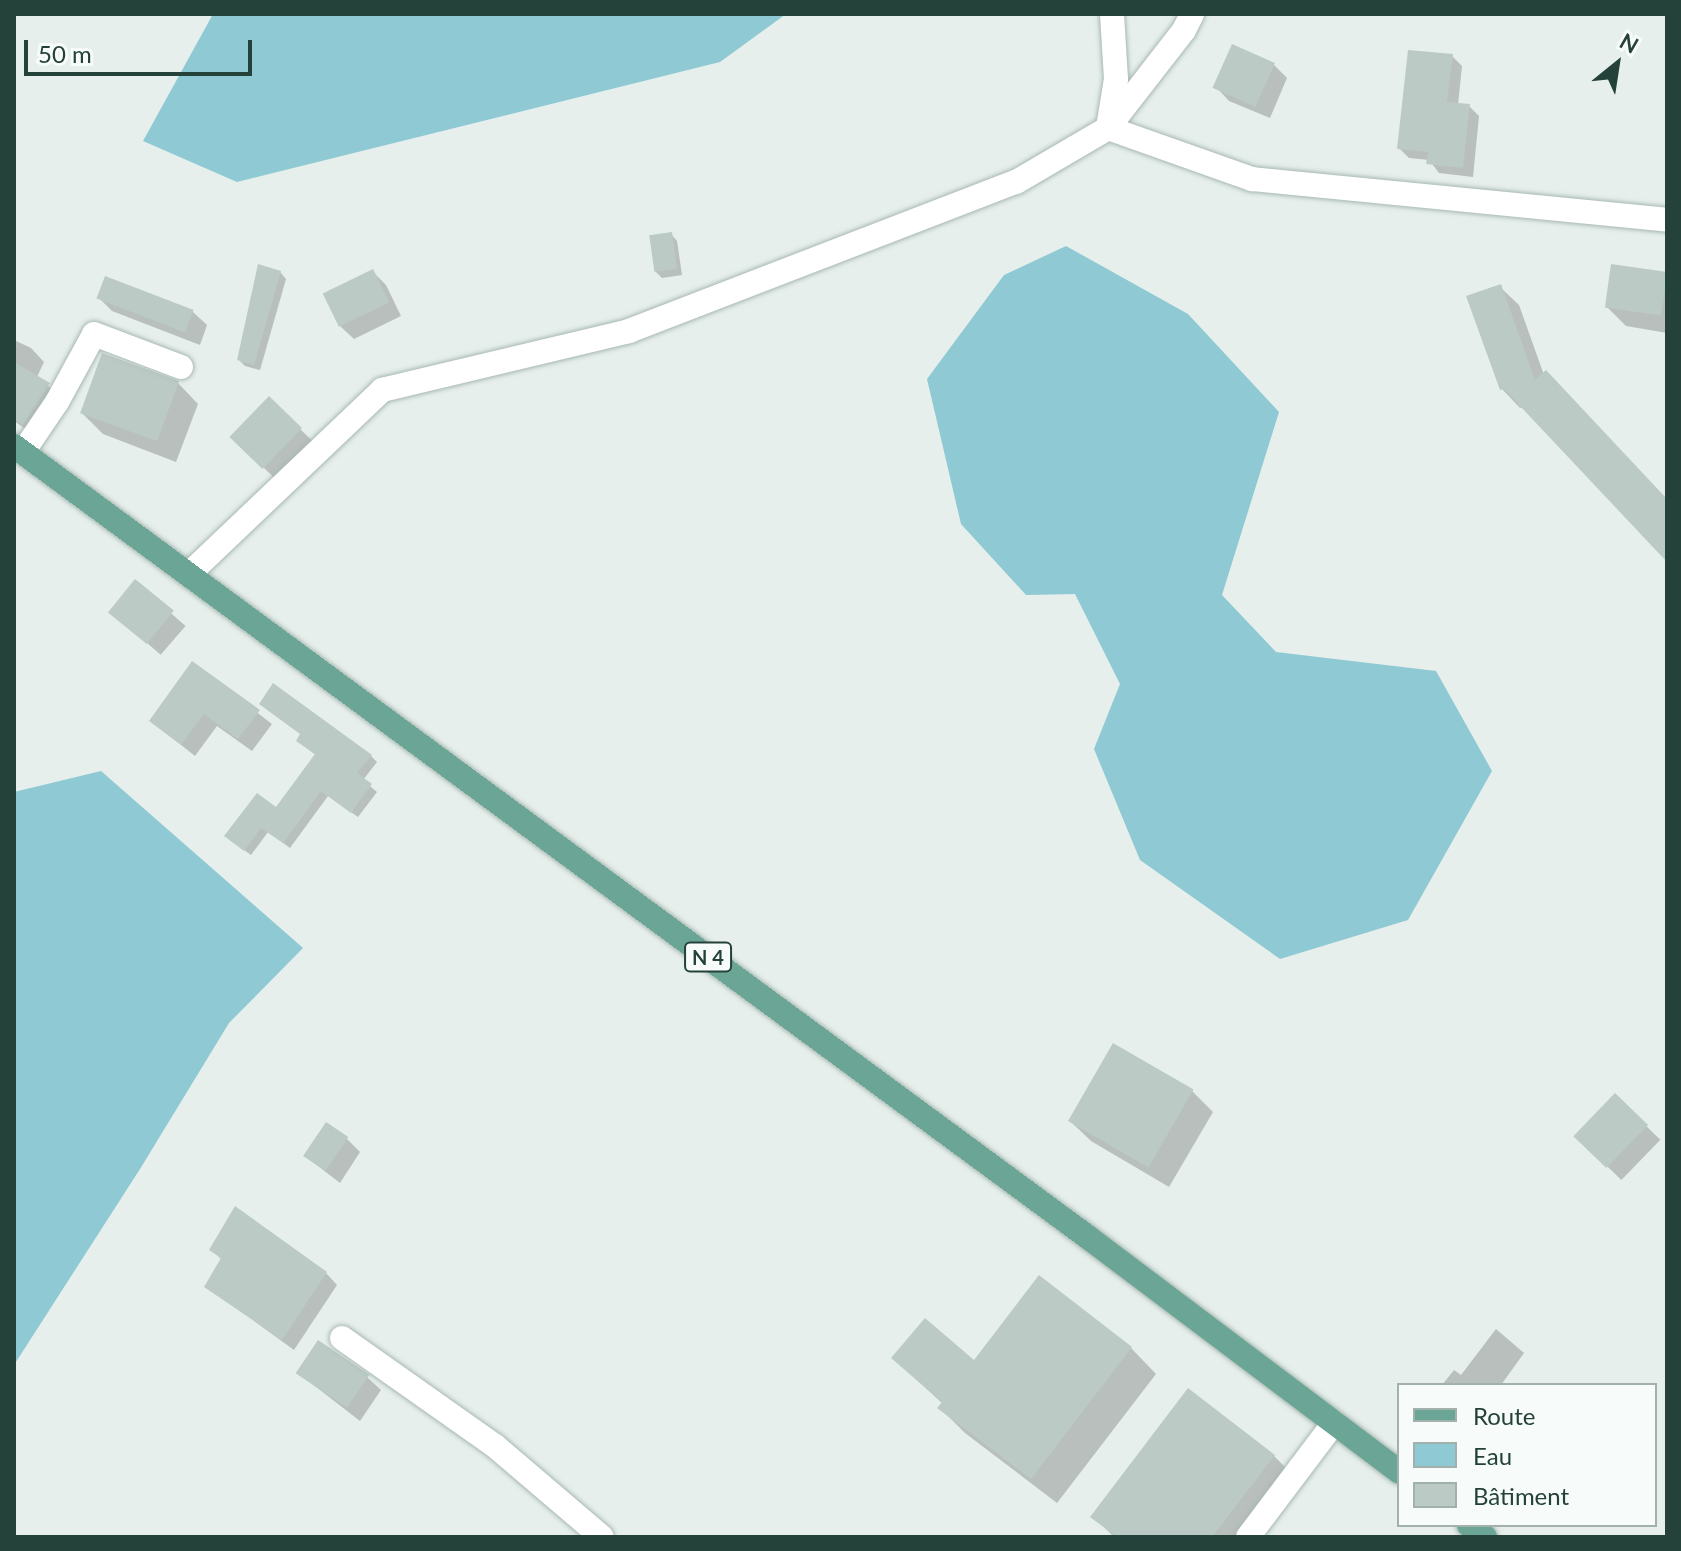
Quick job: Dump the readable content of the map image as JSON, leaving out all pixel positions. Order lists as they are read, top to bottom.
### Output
{
  "streets": {
    "main road": ["N 4"]
  },
  "legend": ["Route", "Eau", "Bâtiment"],
  "scale_bar": "50 m",
  "north": "top right"
}
